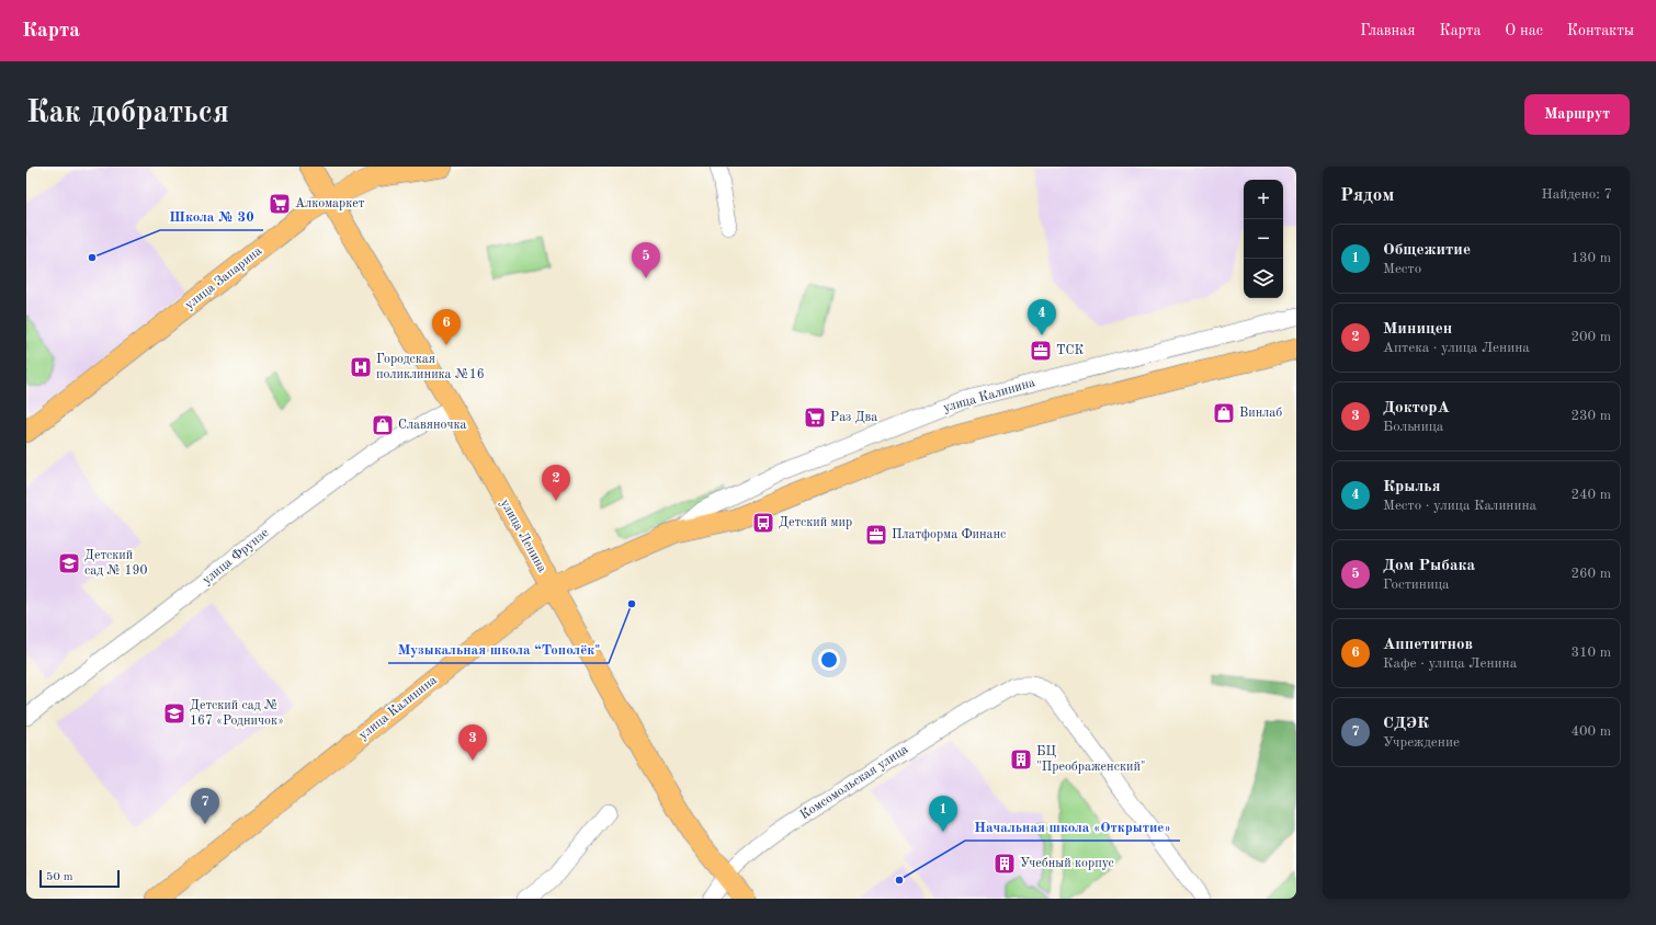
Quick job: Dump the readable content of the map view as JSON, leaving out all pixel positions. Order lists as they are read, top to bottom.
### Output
{
  "streets": {
    "main road": ["улица Запарина", "улица Калинина", "улица Ленина"],
    "street": ["улица Фрунзе", "Комсомольская улица"]
  },
  "crossings": [
    ["улица Запарина", "улица Ленина"],
    ["улица Калинина", "улица Ленина"],
    ["улица Ленина", "улица Фрунзе"],
    ["улица Ленина", "Комсомольская улица"]
  ],
  "places": {
    "supermarket": ["Алкомаркет", "Раз Два"],
    "other": ["Школа № 30", "Музыкальная школа “Тополёк\"", "Начальная школа «Открытие»"],
    "office": ["ТСК", "Платформа Финанс"],
    "hospital": ["Городская поликлиника №16"],
    "shop": ["Винлаб", "Славяночка"],
    "bus stop": ["Детский мир"],
    "school or university": ["Детский сад № 190", "Детский сад № 167 «Родничок»"],
    "building": ["БЦ \"Преображенский\"", "Учебный корпус"]
  },
  "scale_bar": "50 m",
  "page": {
    "header": "Карта",
    "nav": [
      "Главная",
      "Карта",
      "О нас",
      "Контакты"
    ],
    "buttons": "Маршрут",
    "title": "Как добраться",
    "heading": ["Рядом", "Найдено: 7"],
    "map_buttons": ["+", "−"],
    "list": [
      {
        "mark": "1",
        "name": "Общежитие",
        "note": "Место",
        "value": "130 m"
      },
      {
        "mark": "2",
        "name": "Миницен",
        "note": "Аптека · улица Ленина",
        "value": "200 m"
      },
      {
        "mark": "3",
        "name": "ДокторА",
        "note": "Больница",
        "value": "230 m"
      },
      {
        "mark": "4",
        "name": "Крылья",
        "note": "Место · улица Калинина",
        "value": "240 m"
      },
      {
        "mark": "5",
        "name": "Дом Рыбака",
        "note": "Гостиница",
        "value": "260 m"
      },
      {
        "mark": "6",
        "name": "Аппетитнов",
        "note": "Кафе · улица Ленина",
        "value": "310 m"
      },
      {
        "mark": "7",
        "name": "СДЭК",
        "note": "Учреждение",
        "value": "400 m"
      }
    ],
    "pins": [
      "5",
      "4",
      "6",
      "2",
      "3",
      "7",
      "1"
    ],
    "scale": "50 m"
  }
}
